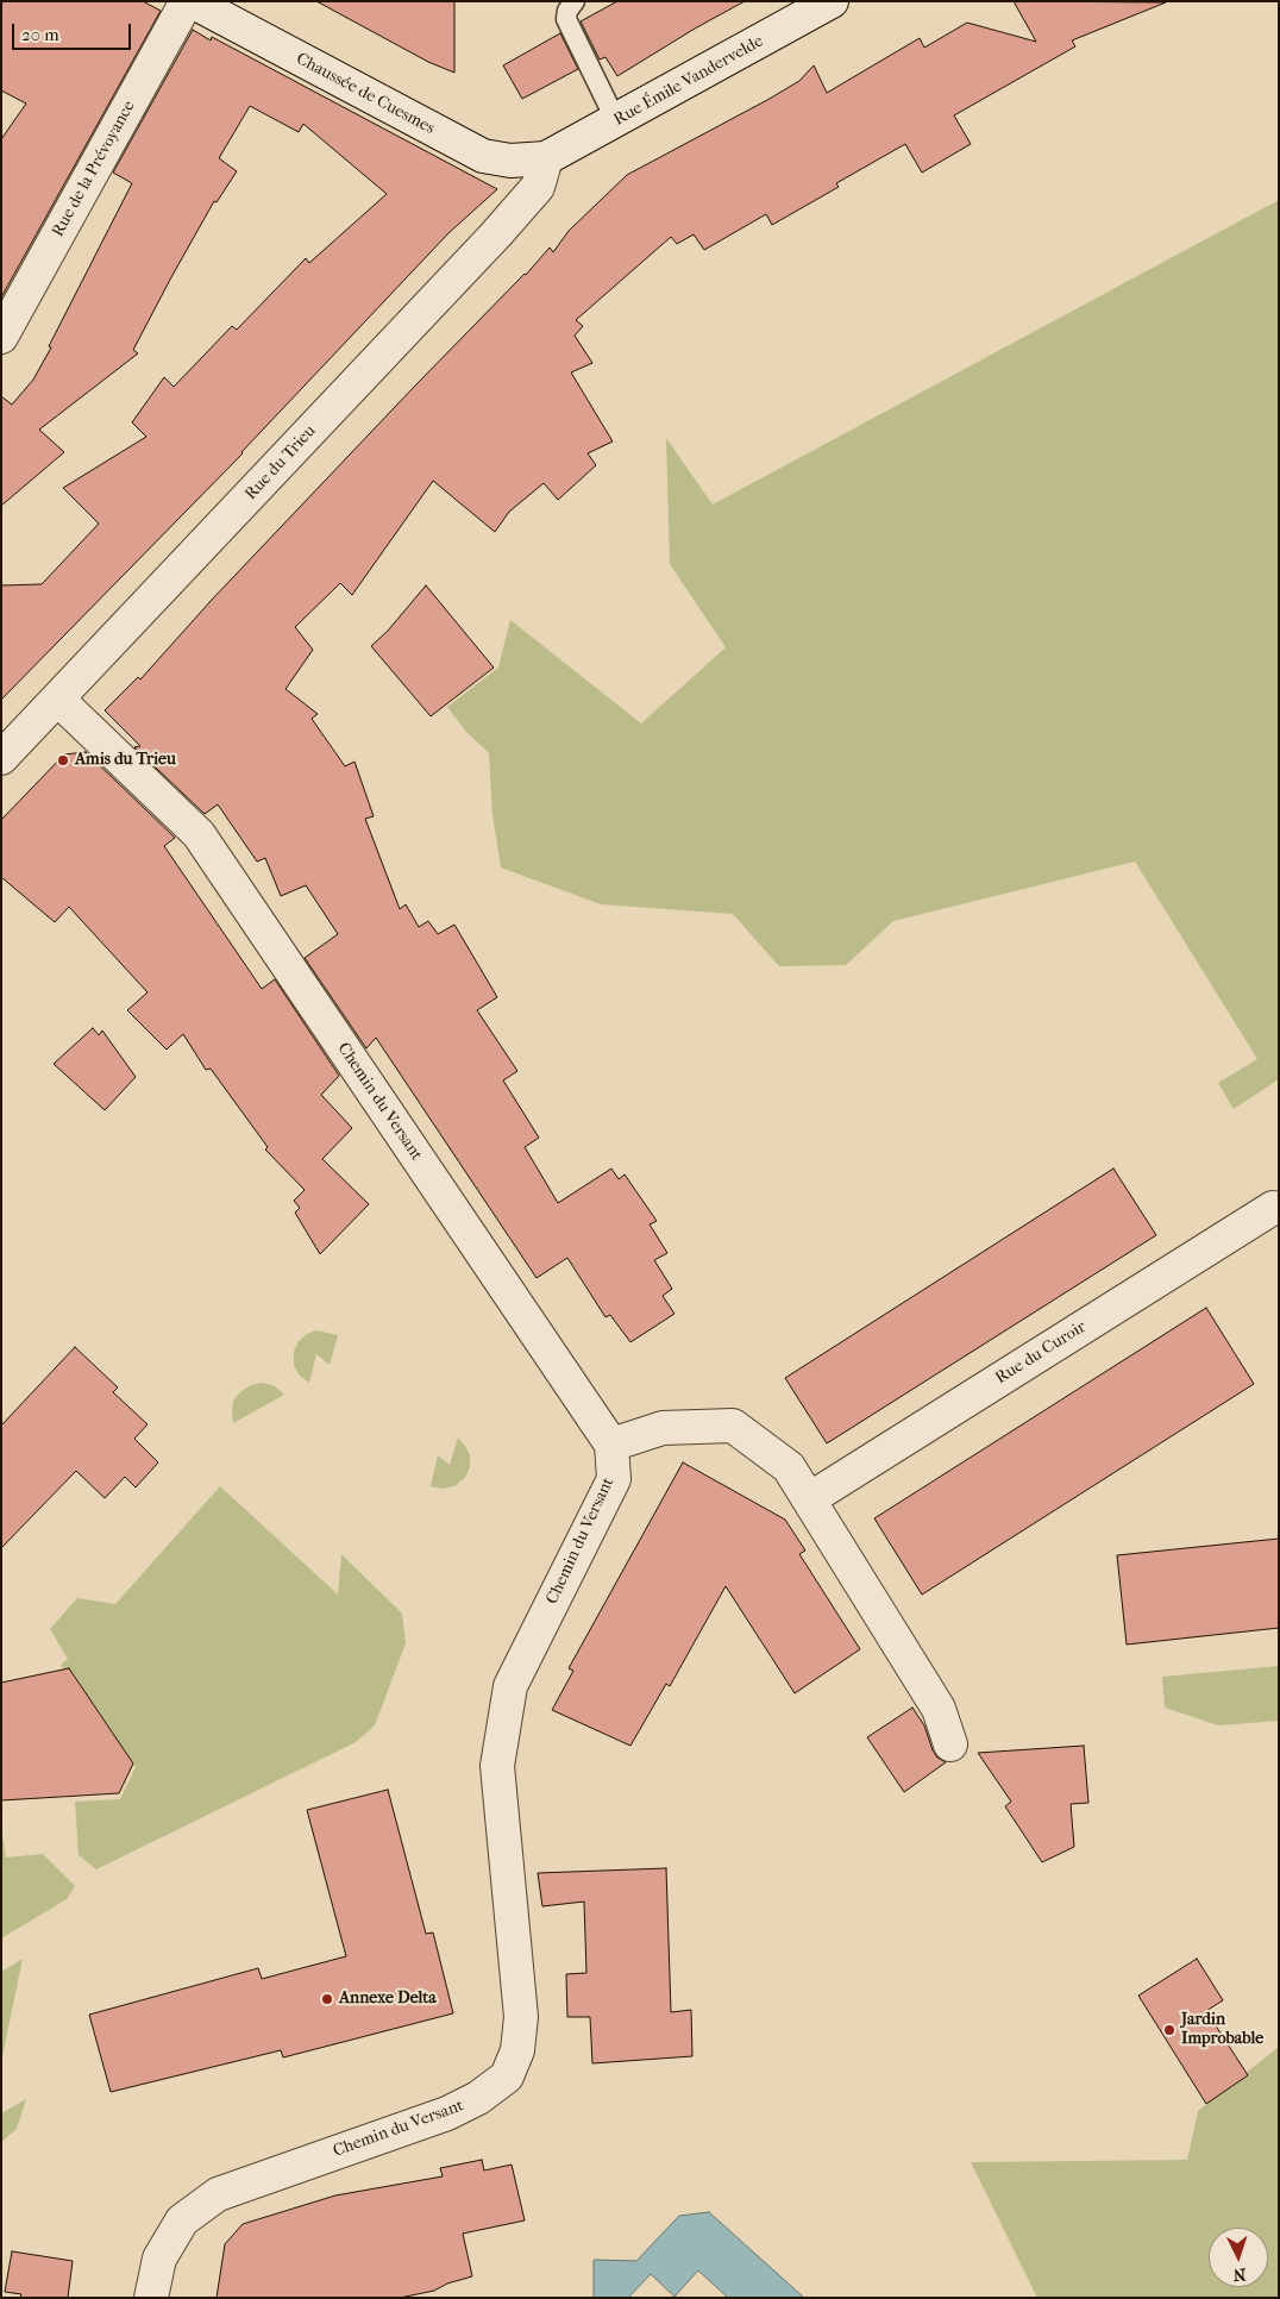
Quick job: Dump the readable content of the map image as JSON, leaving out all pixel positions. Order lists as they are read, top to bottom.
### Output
{
  "streets": {
    "street": [
      "Rue Émile Vandervelde",
      "Chaussée de Cuesmes",
      "Rue de la Prévoyance",
      "Rue du Trieu",
      "Chemin du Versant",
      "Rue du Curoir"
    ]
  },
  "crossings": [
    ["Rue Émile Vandervelde", "Chaussée de Cuesmes"],
    ["Rue Émile Vandervelde", "Rue du Trieu"],
    ["Chaussée de Cuesmes", "Rue de la Prévoyance"],
    ["Chaussée de Cuesmes", "Rue du Trieu"],
    ["Rue du Trieu", "Chemin du Versant"]
  ],
  "places": ["Amis du Trieu", "Annexe Delta", "Jardin Improbable"],
  "scale_bar": "20 m",
  "north": "bottom"
}
